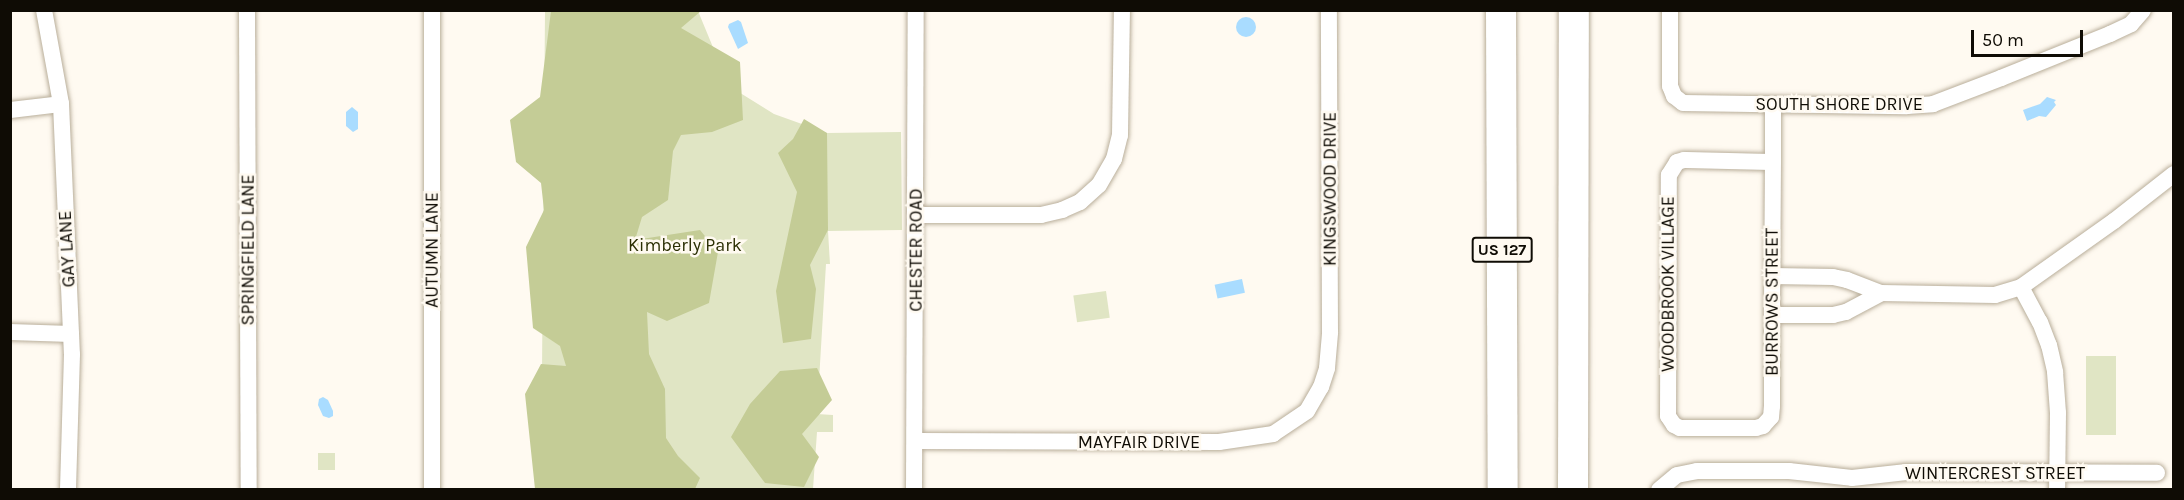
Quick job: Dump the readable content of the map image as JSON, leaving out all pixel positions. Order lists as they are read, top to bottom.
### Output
{
  "streets": {
    "highway": ["US 127"],
    "street": [
      "SOUTH SHORE DRIVE",
      "KINGSWOOD DRIVE",
      "GAY LANE",
      "SPRINGFIELD LANE",
      "AUTUMN LANE",
      "CHESTER ROAD",
      "WOODBROOK VILLAGE",
      "BURROWS STREET",
      "MAYFAIR DRIVE",
      "WINTERCREST STREET"
    ]
  },
  "crossings": [
    ["SOUTH SHORE DRIVE", "BURROWS STREET"],
    ["KINGSWOOD DRIVE", "MAYFAIR DRIVE"],
    ["CHESTER ROAD", "MAYFAIR DRIVE"],
    ["WOODBROOK VILLAGE", "BURROWS STREET"]
  ],
  "parks": ["Kimberly Park"],
  "scale_bar": "50 m"
}
